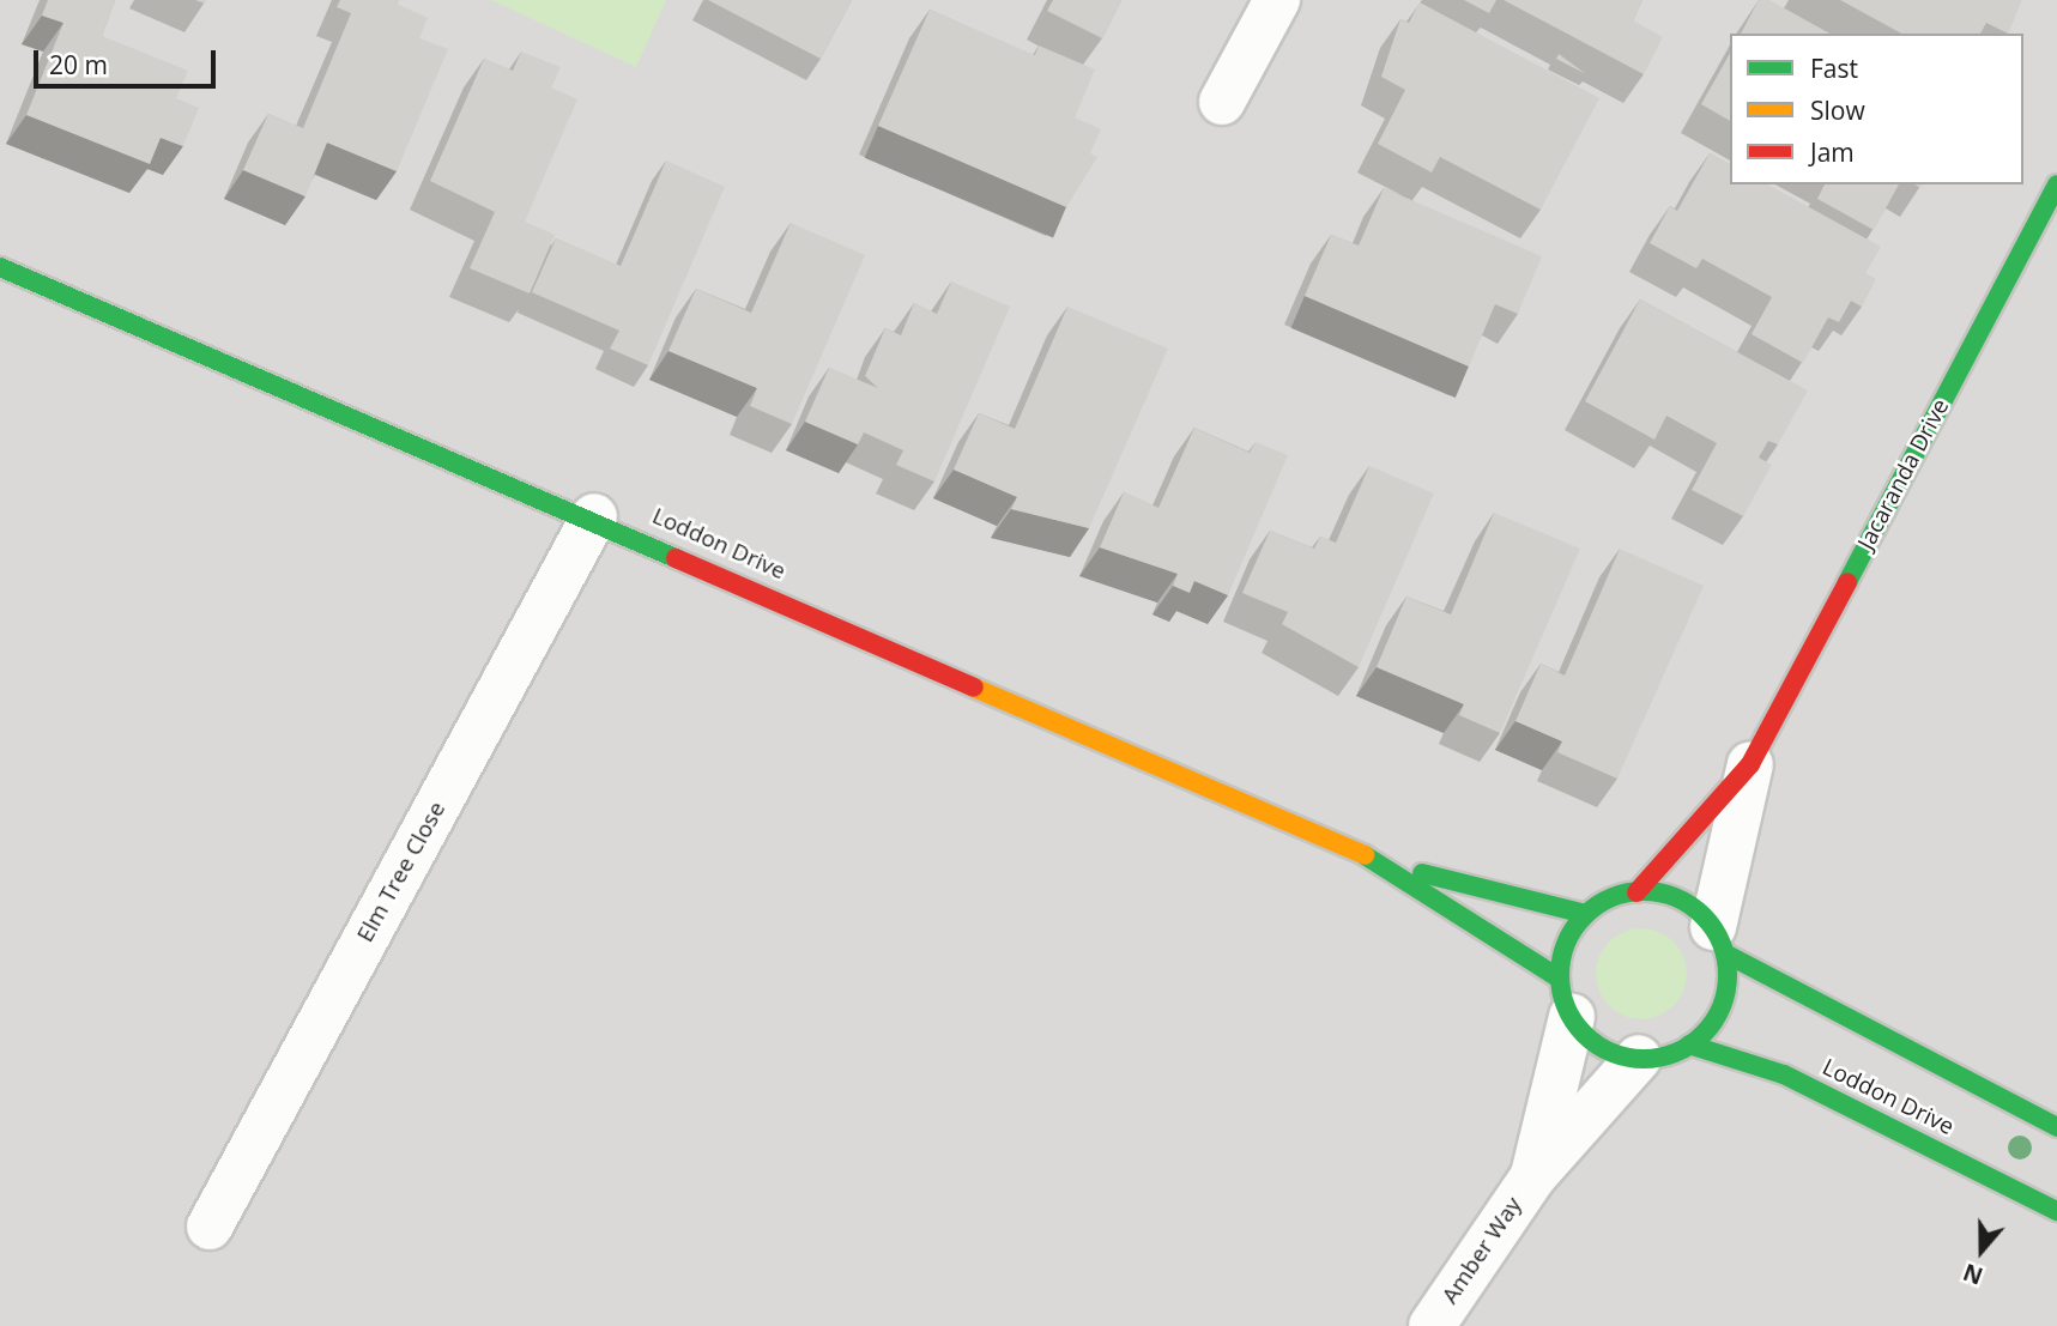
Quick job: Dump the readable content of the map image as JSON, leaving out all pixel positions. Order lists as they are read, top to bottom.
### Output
{
  "streets": {
    "street": [
      "Jacaranda Drive",
      "Loddon Drive",
      "Elm Tree Close",
      "Amber Way"
    ]
  },
  "crossings": [
    ["Jacaranda Drive", "Loddon Drive"],
    ["Jacaranda Drive", "Amber Way"],
    ["Loddon Drive", "Elm Tree Close"],
    ["Loddon Drive", "Amber Way"]
  ],
  "legend": ["Fast", "Slow", "Jam"],
  "scale_bar": "20 m",
  "north": "bottom"
}
